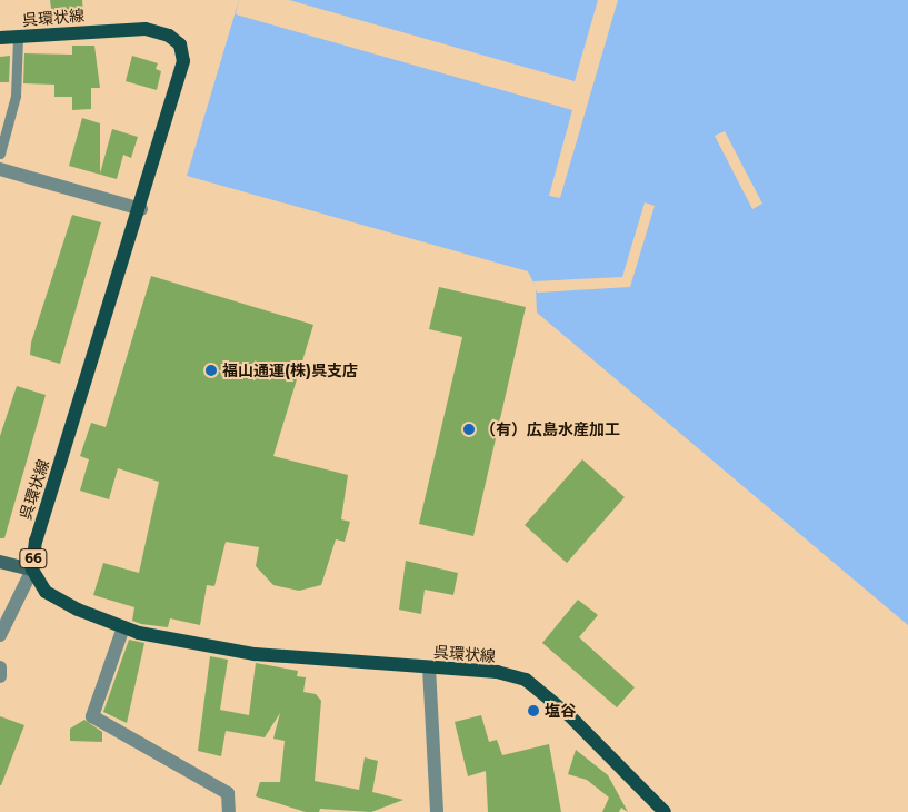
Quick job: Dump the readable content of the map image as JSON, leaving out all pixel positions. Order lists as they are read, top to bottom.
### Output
{
  "streets": {
    "main road": ["呉環状線", "66"]
  },
  "places": ["福山通運(株)呉支店", "（有）広島水産加工", "塩谷"]
}
